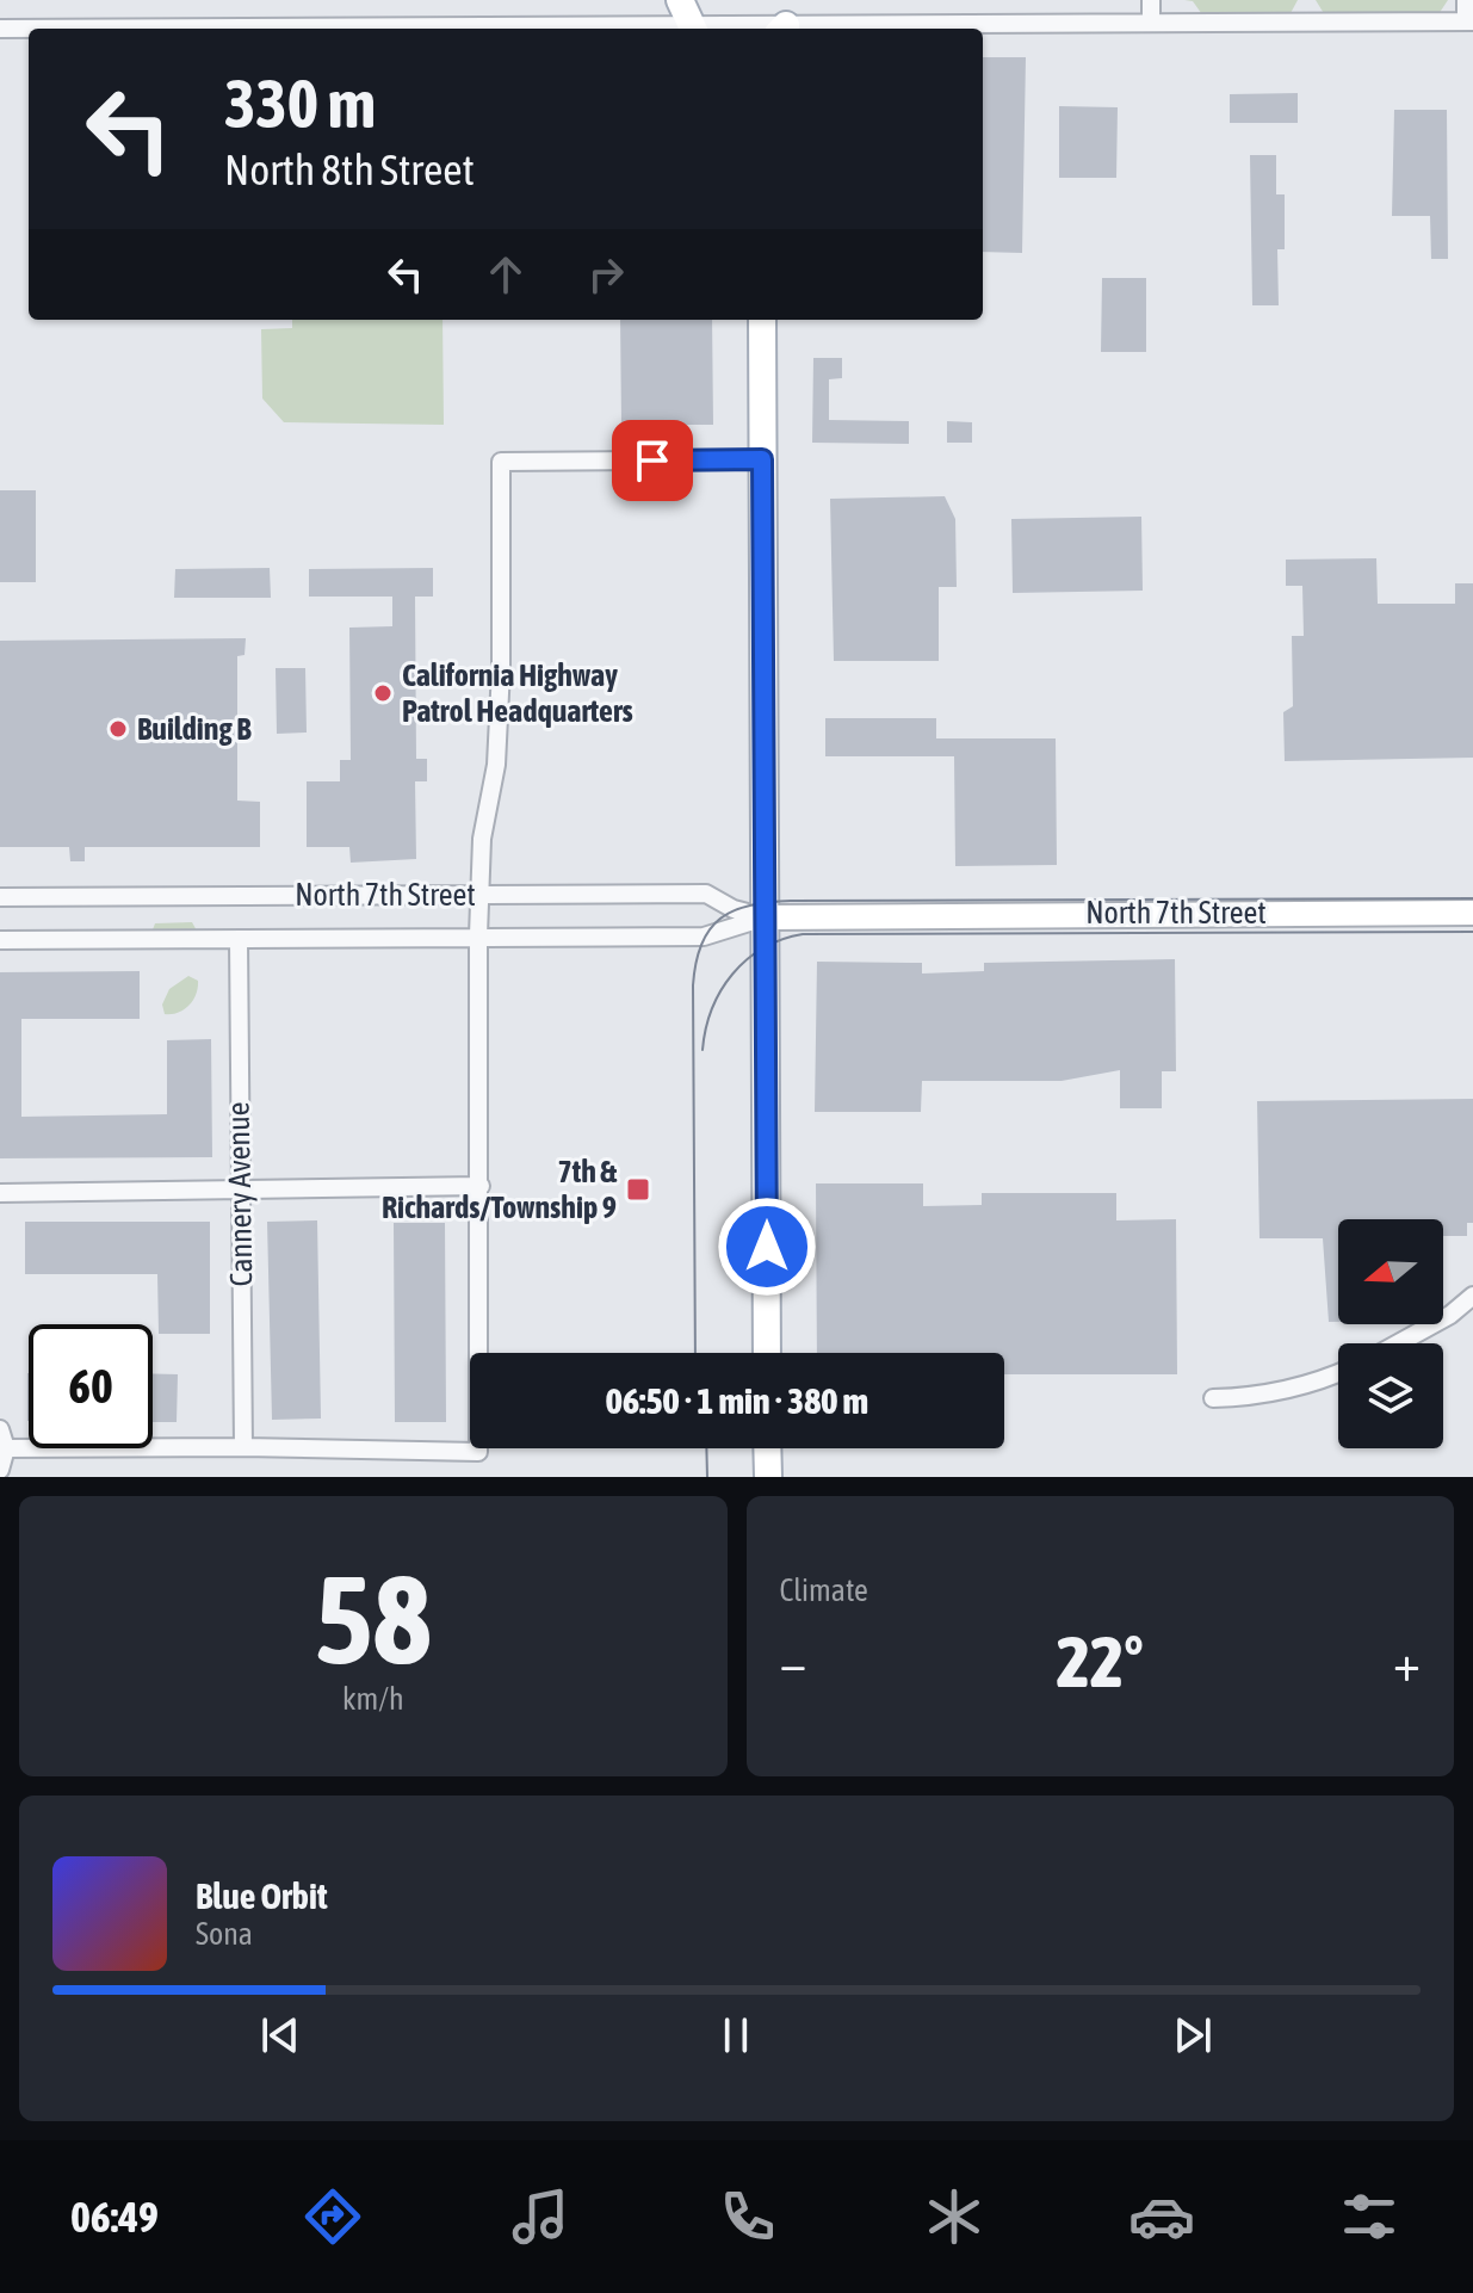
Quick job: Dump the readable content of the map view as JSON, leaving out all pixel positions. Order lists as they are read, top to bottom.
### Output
{
  "streets": {
    "main road": ["North 7th Street"],
    "street": ["Cannery Avenue"]
  },
  "crossings": [
    ["North 7th Street", "Cannery Avenue"]
  ],
  "places": {
    "other": ["California Highway Patrol Headquarters", "Building B"],
    "transit": ["7th & Richards/Township 9"]
  },
  "north": "left",
  "page": {
    "turn": ["330 m", "North 8th Street"],
    "limit": "60",
    "trip": "06:50 · 1 min · 380 m",
    "tile": [
      ["58", "km/h"],
      "Climate"
    ],
    "heat": ["−", "22°", "+"],
    "song": ["Blue Orbit", "Sona"],
    "tabs": "06:49"
  }
}
